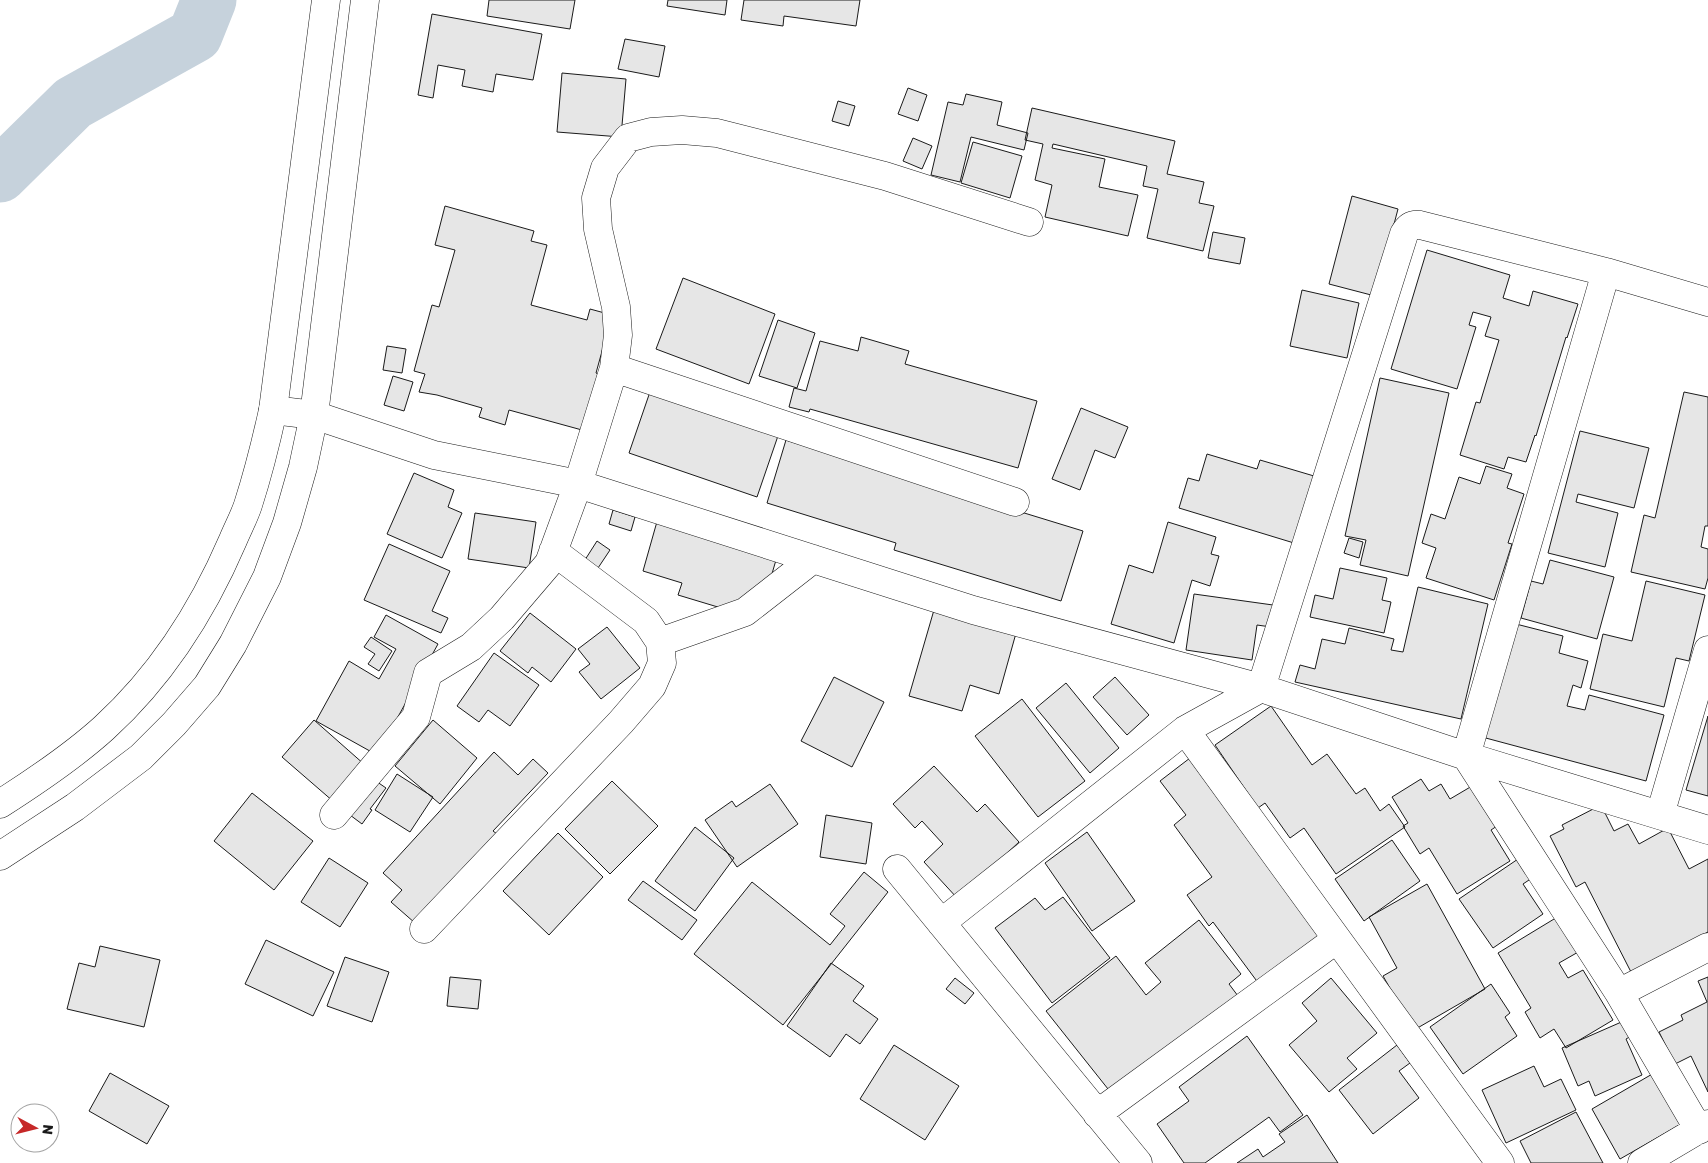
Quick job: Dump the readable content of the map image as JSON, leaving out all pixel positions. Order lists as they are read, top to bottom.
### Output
{
  "north": "right"
}
